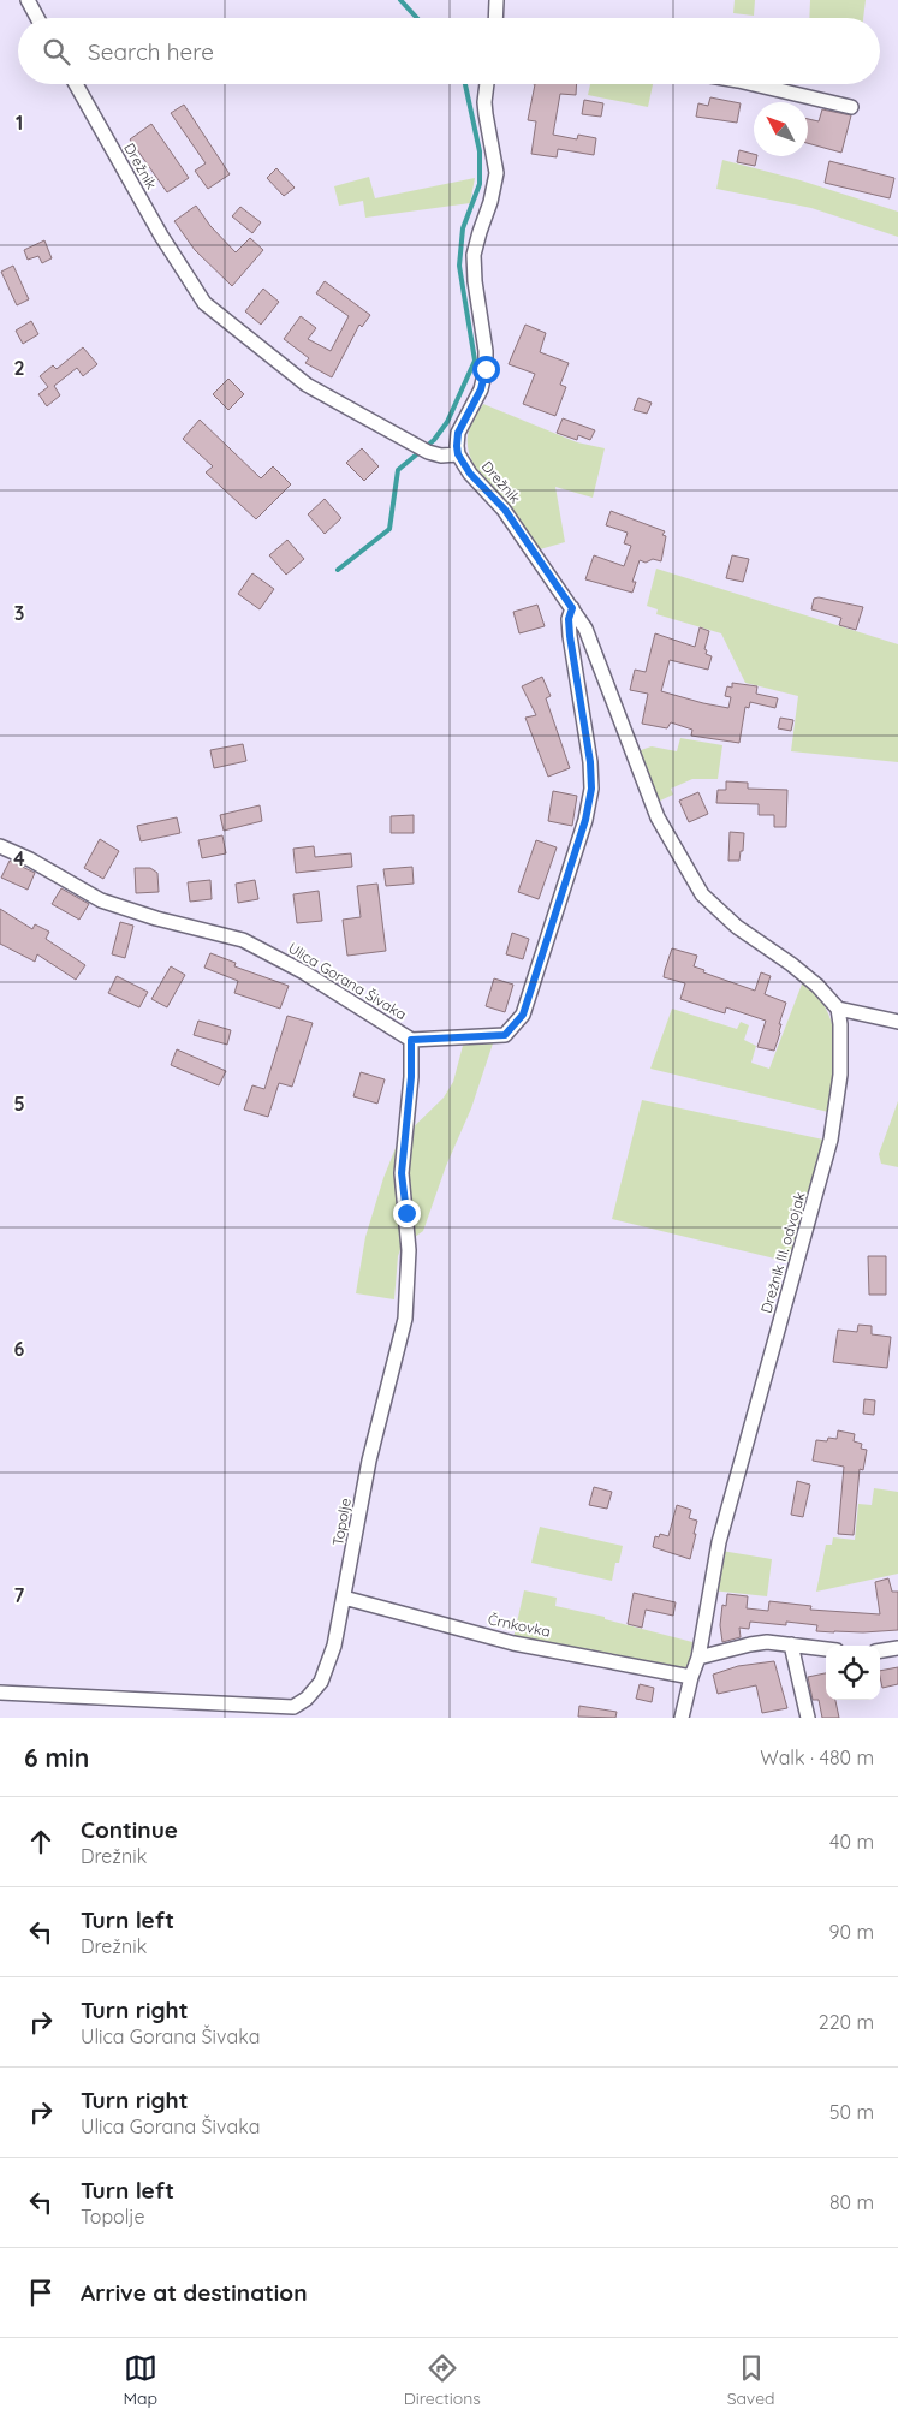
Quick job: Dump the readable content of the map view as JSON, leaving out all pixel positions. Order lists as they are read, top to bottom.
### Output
{
  "streets": {
    "street": [
      "Drežnik",
      "Ulica Gorana Šivaka",
      "Drežnik III. odvojak",
      "Topolje",
      "Črnkovka"
    ]
  },
  "crossings": [
    ["Drežnik", "Ulica Gorana Šivaka"],
    ["Drežnik", "Drežnik III. odvojak"],
    ["Ulica Gorana Šivaka", "Topolje"],
    ["Drežnik III. odvojak", "Črnkovka"],
    ["Topolje", "Črnkovka"]
  ],
  "north": "top left",
  "page": {
    "search": "Search here",
    "heading": ["6 min", "Walk · 480 m"],
    "list": [
      ["Continue", "Drežnik", "40 m"],
      ["Turn left", "Drežnik", "90 m"],
      ["Turn right", "Ulica Gorana Šivaka", "220 m"],
      ["Turn right", "Ulica Gorana Šivaka", "50 m"],
      ["Turn left", "Topolje", "80 m"],
      "Arrive at destination"
    ],
    "nav": ["Map", "Directions", "Saved"]
  },
  "grid": {
    "rows": [
      "1",
      "2",
      "3",
      "4",
      "5",
      "6",
      "7"
    ]
  }
}
